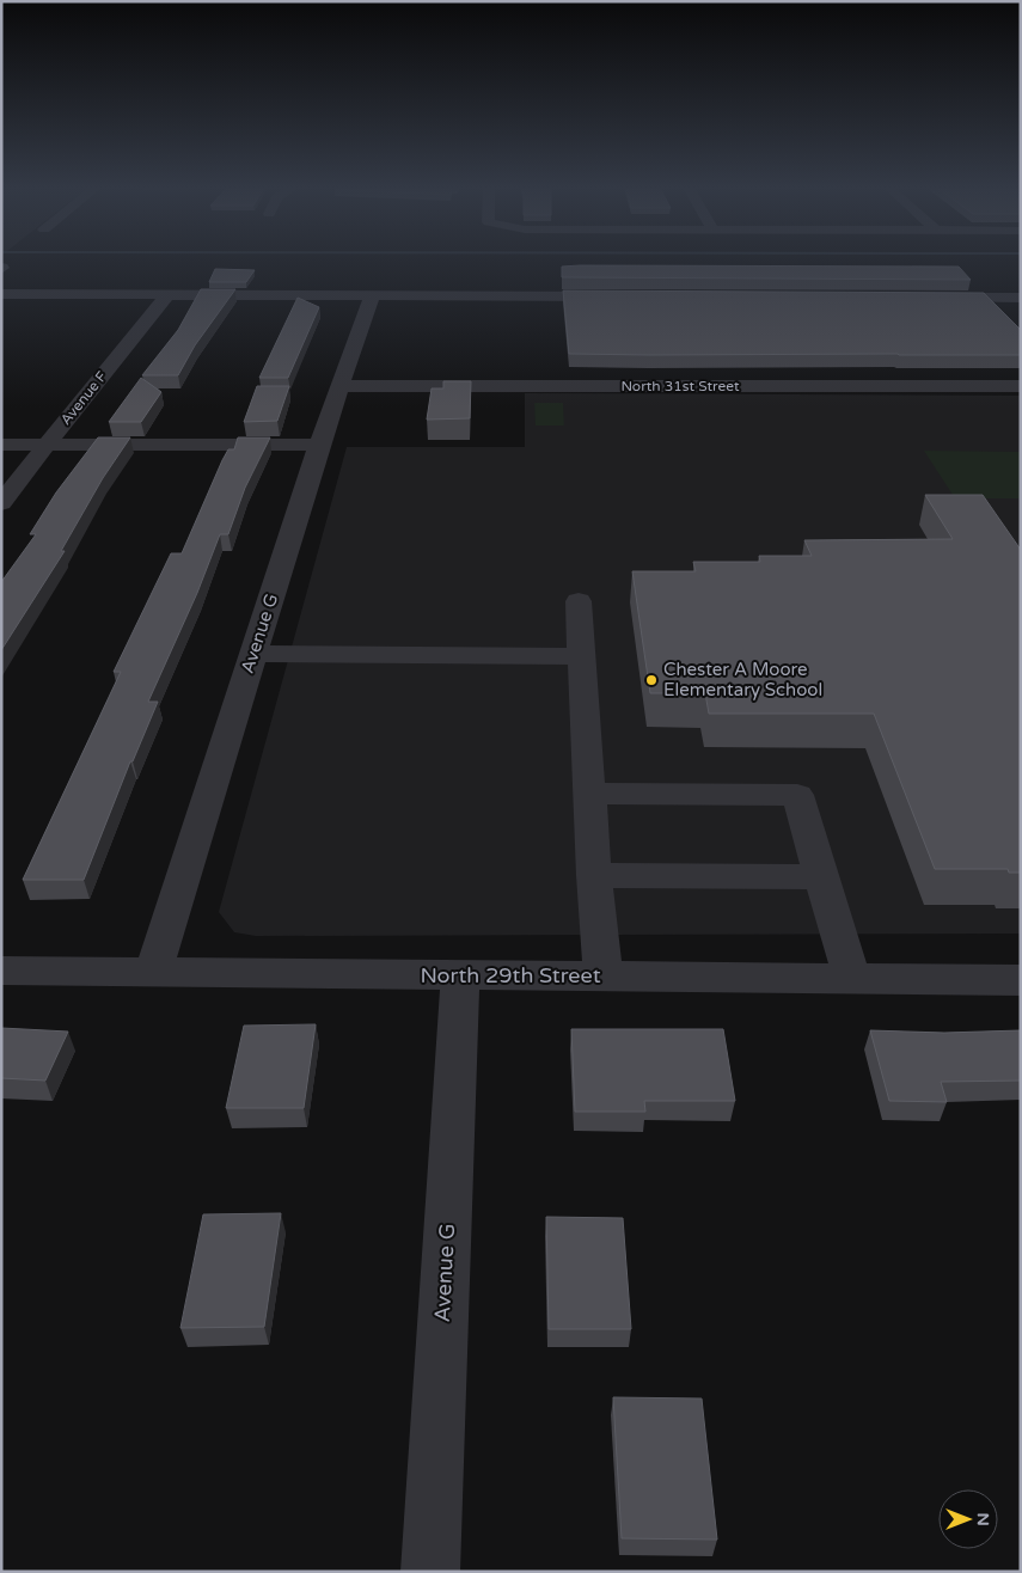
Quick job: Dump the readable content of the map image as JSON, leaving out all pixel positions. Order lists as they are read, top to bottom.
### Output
{
  "streets": {
    "street": [
      "North 31st Street",
      "Avenue F",
      "Avenue G",
      "North 29th Street"
    ]
  },
  "crossings": [
    ["North 31st Street", "Avenue G"],
    ["Avenue G", "North 29th Street"]
  ],
  "places": ["Chester A Moore Elementary School"],
  "north": "right"
}
